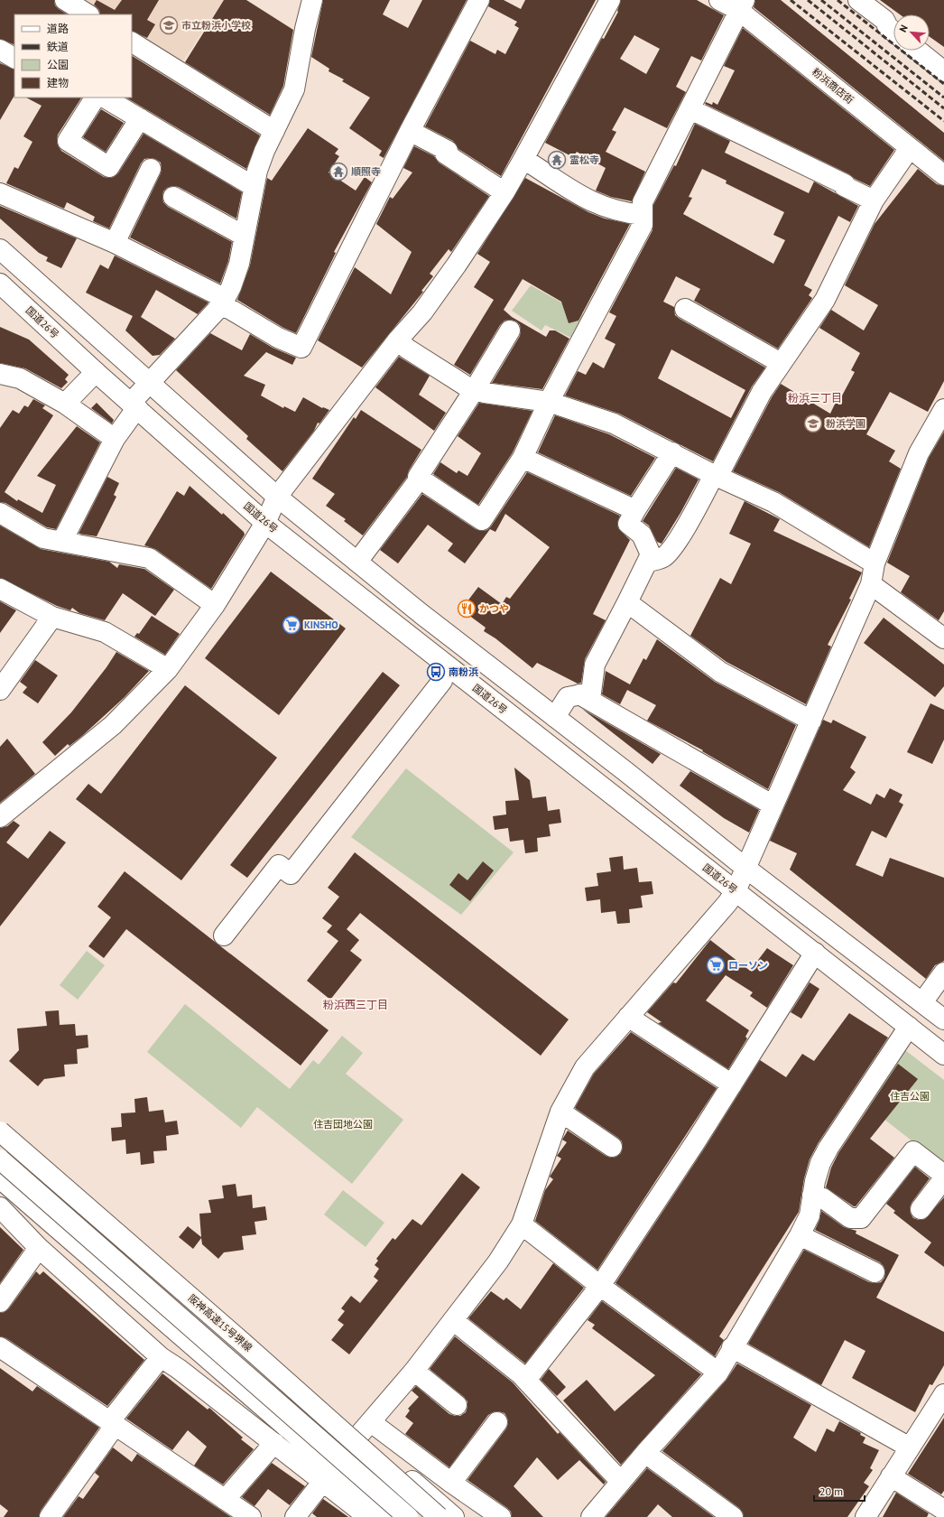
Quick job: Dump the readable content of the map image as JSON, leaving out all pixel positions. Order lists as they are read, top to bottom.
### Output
{
  "streets": {
    "main road": ["粉浜商店街", "国道26号", "阪神高速15号堺線"]
  },
  "districts": ["粉浜三丁目", "粉浜西三丁目"],
  "parks": ["住吉公園", "住吉団地公園"],
  "places": {
    "school or university": ["市立粉浜小学校", "粉浜学園"],
    "temple": ["霊松寺", "順照寺"],
    "restaurant": ["かつや"],
    "supermarket": ["KINSHO", "ローソン"],
    "bus stop": ["南粉浜"]
  },
  "legend": [
    "道路",
    "鉄道",
    "公園",
    "建物"
  ],
  "scale_bar": "20 m",
  "north": "top left"
}
